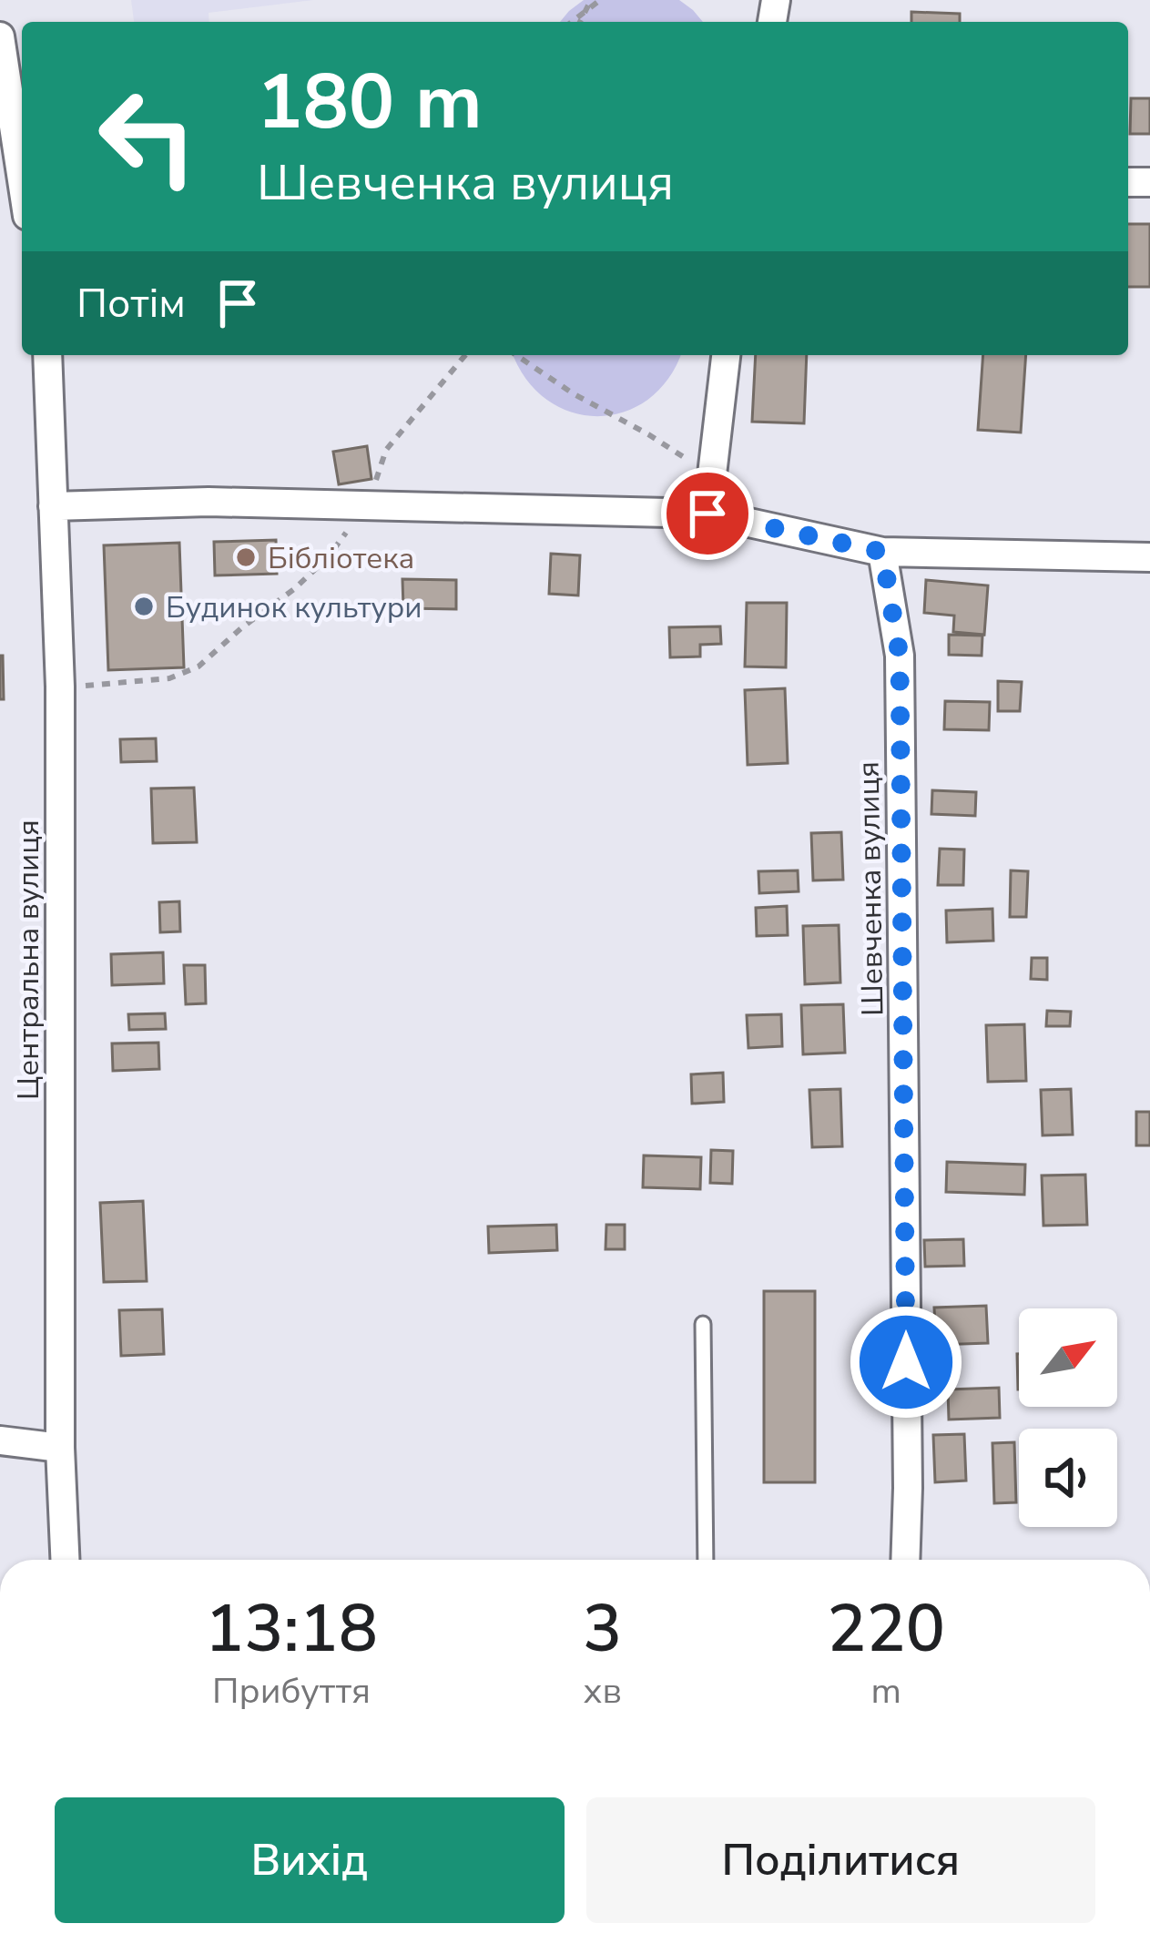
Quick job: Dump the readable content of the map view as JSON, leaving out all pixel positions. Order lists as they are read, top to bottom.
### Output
{
  "streets": {
    "street": ["Шевченка вулиця", "Центральна вулиця"]
  },
  "places": ["Бібліотека", "Будинок культури"],
  "north": "top right",
  "page": {
    "turn": ["180 m", "Шевченка вулиця"],
    "then": "Потім",
    "eta": [
      "13:18",
      "Прибуття",
      "3",
      "хв",
      "220",
      "m"
    ],
    "buttons": ["Вихід", "Поділитися"]
  }
}
